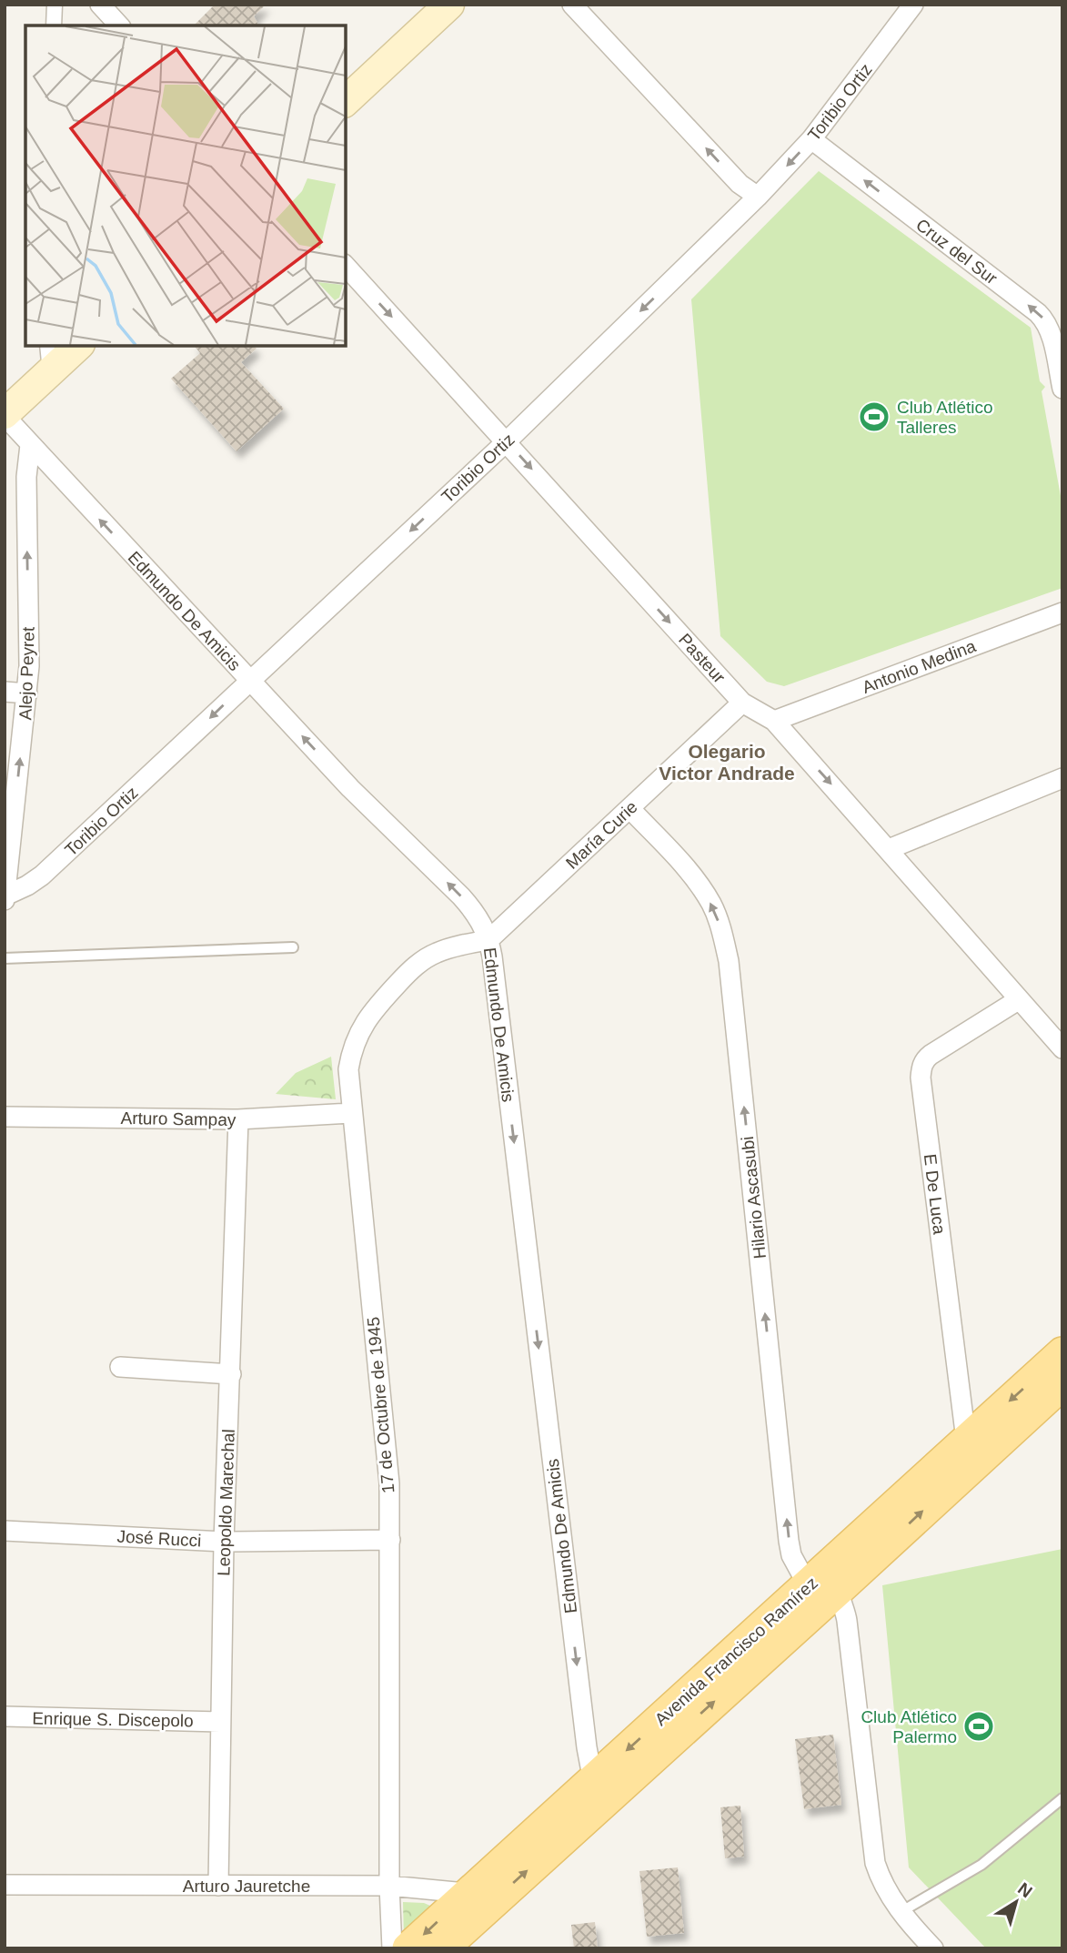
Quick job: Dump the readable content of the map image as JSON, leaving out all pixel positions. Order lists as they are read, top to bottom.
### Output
{
  "streets": {
    "main road": ["Avenida Francisco Ramírez"],
    "street": [
      "Toribio Ortiz",
      "Cruz del Sur",
      "Edmundo De Amicis",
      "Pasteur",
      "Antonio Medina",
      "Alejo Peyret",
      "María Curie",
      "Arturo Sampay",
      "E De Luca",
      "Hilario Ascasubi",
      "17 de Octubre de 1945",
      "Leopoldo Marechal",
      "José Rucci",
      "Enrique S. Discepolo",
      "Arturo Jauretche"
    ]
  },
  "crossings": [
    ["Toribio Ortiz", "Cruz del Sur"],
    ["Toribio Ortiz", "Edmundo De Amicis"],
    ["Toribio Ortiz", "Pasteur"],
    ["Toribio Ortiz", "Alejo Peyret"],
    ["Edmundo De Amicis", "Alejo Peyret"],
    ["Edmundo De Amicis", "María Curie"],
    ["Edmundo De Amicis", "17 de Octubre de 1945"],
    ["Edmundo De Amicis", "Avenida Francisco Ramírez"],
    ["Pasteur", "Antonio Medina"],
    ["Pasteur", "María Curie"],
    ["Pasteur", "E De Luca"],
    ["María Curie", "Hilario Ascasubi"],
    ["María Curie", "17 de Octubre de 1945"],
    ["Arturo Sampay", "17 de Octubre de 1945"],
    ["Arturo Sampay", "Leopoldo Marechal"],
    ["E De Luca", "Avenida Francisco Ramírez"],
    ["Hilario Ascasubi", "Avenida Francisco Ramírez"],
    ["17 de Octubre de 1945", "José Rucci"],
    ["17 de Octubre de 1945", "Arturo Jauretche"],
    ["Leopoldo Marechal", "José Rucci"],
    ["Leopoldo Marechal", "Enrique S. Discepolo"],
    ["Leopoldo Marechal", "Arturo Jauretche"],
    ["Avenida Francisco Ramírez", "Arturo Jauretche"]
  ],
  "one_way": [
    "Toribio Ortiz",
    "Cruz del Sur",
    "Pasteur",
    "Alejo Peyret",
    "Hilario Ascasubi"
  ],
  "districts": ["Olegario Victor Andrade"],
  "places": {
    "sports": ["Club Atlético Talleres", "Club Atlético Palermo"]
  },
  "north": "top right"
}
